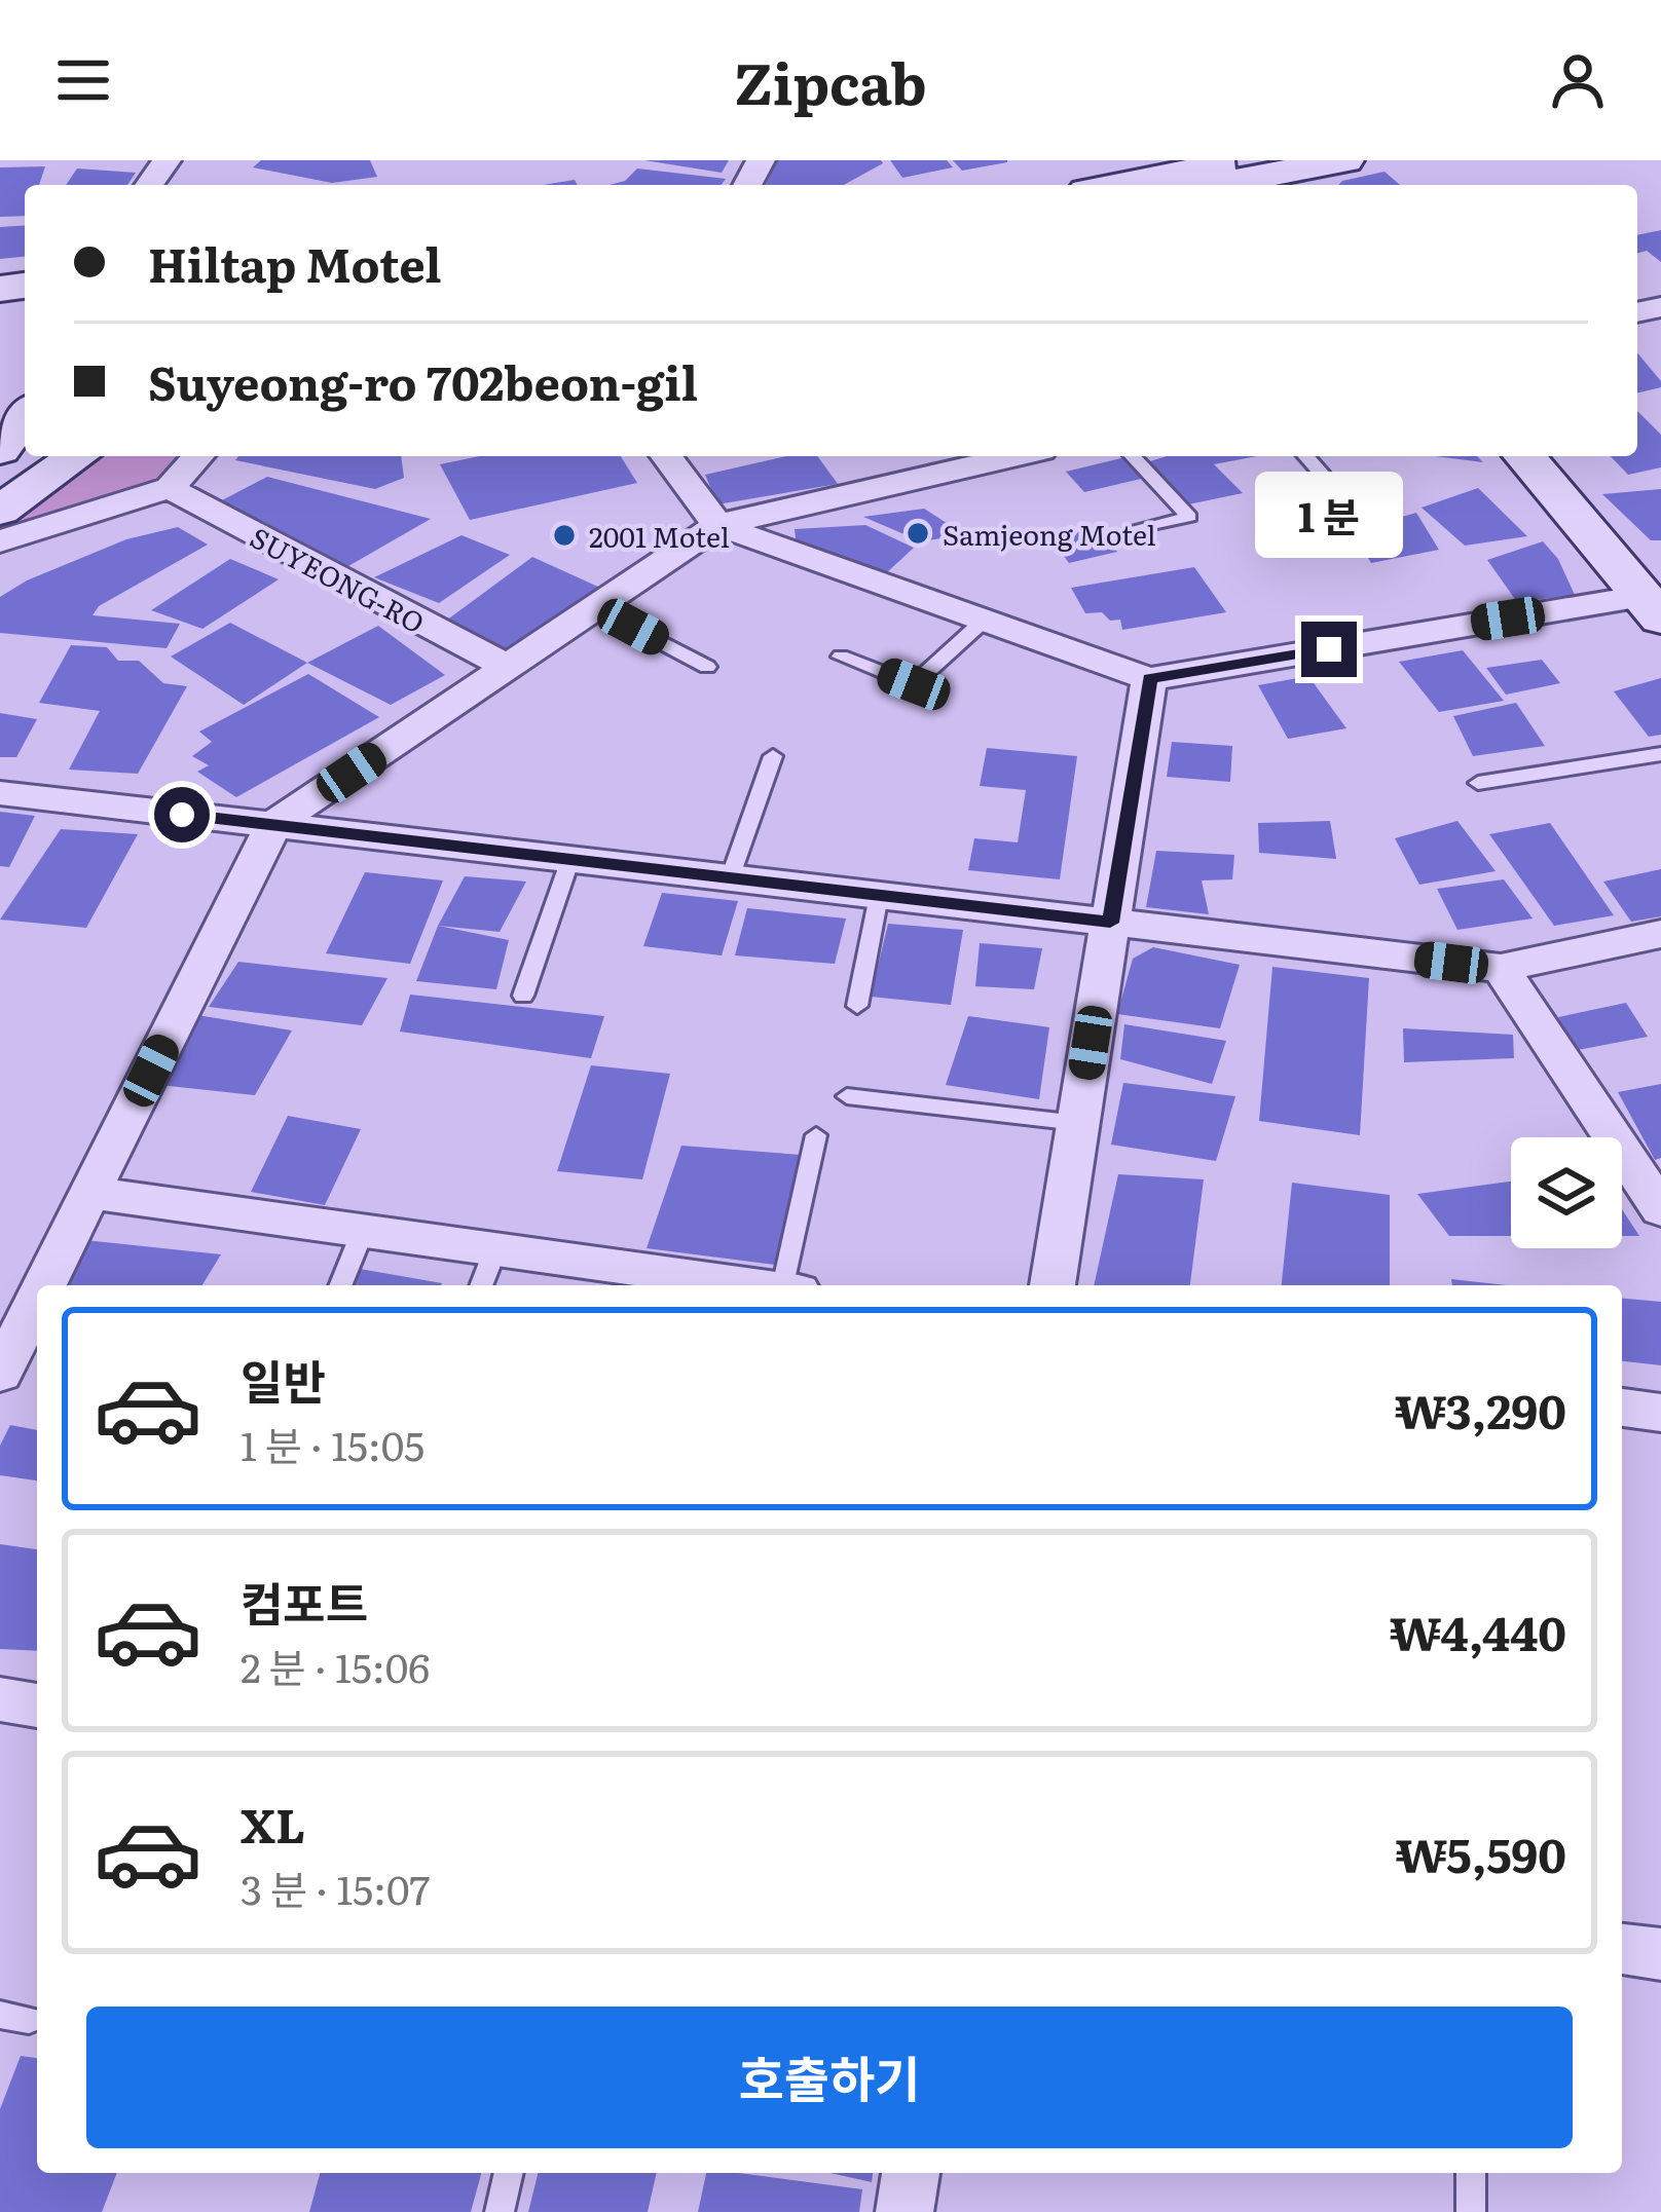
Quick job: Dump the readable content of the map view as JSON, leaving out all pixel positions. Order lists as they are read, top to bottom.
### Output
{
  "streets": {
    "street": ["SUYEONG-RO"]
  },
  "places": ["Samjeong Motel", "2001 Motel"],
  "page": {
    "header": "Zipcab",
    "banner": ["Hiltap Motel", "Suyeong-ro 702beon-gil"],
    "bubble": "1 분",
    "list": [
      {
        "name": "일반",
        "note": "1 분 · 15:05",
        "value": "₩3,290"
      },
      {
        "name": "컴포트",
        "note": "2 분 · 15:06",
        "value": "₩4,440"
      },
      {
        "name": "XL",
        "note": "3 분 · 15:07",
        "value": "₩5,590"
      }
    ],
    "buttons": "호출하기"
  }
}
